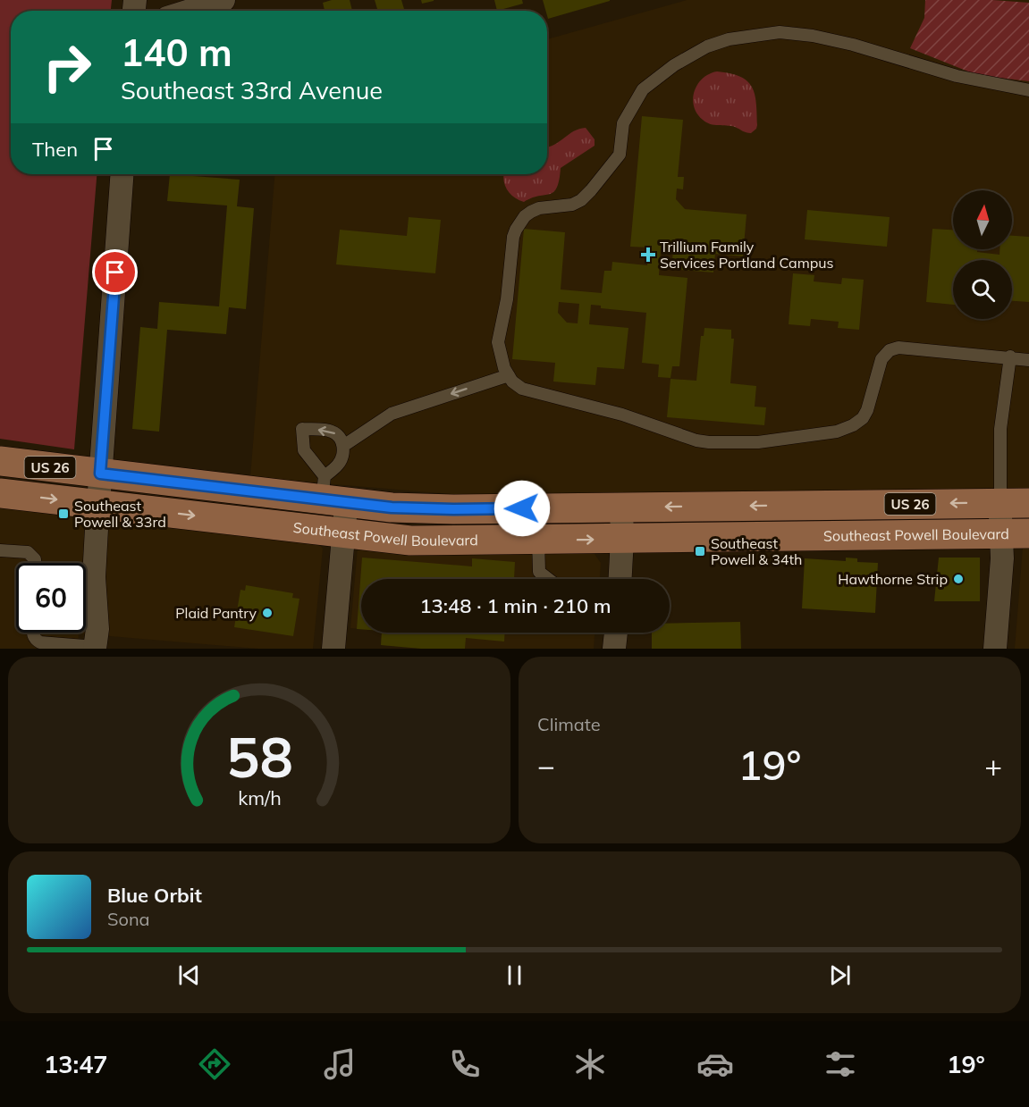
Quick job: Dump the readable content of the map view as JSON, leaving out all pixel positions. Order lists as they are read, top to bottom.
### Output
{
  "streets": {
    "main road": ["US 26", "Southeast Powell Boulevard"]
  },
  "places": {
    "health": ["Trillium Family Services Portland Campus"],
    "transit": ["Southeast Powell & 33rd", "Southeast Powell & 34th"],
    "other": ["Hawthorne Strip", "Plaid Pantry"]
  },
  "north": "top",
  "page": {
    "turn": ["140 m", "Southeast 33rd Avenue"],
    "then": "Then",
    "limit": "60",
    "trip": "13:48 · 1 min · 210 m",
    "tile": "Climate",
    "heat": ["−", "19°", "+"],
    "song": ["Blue Orbit", "Sona"],
    "tabs": ["13:47", "19°"],
    "gauge": ["58", "km/h"]
  }
}
